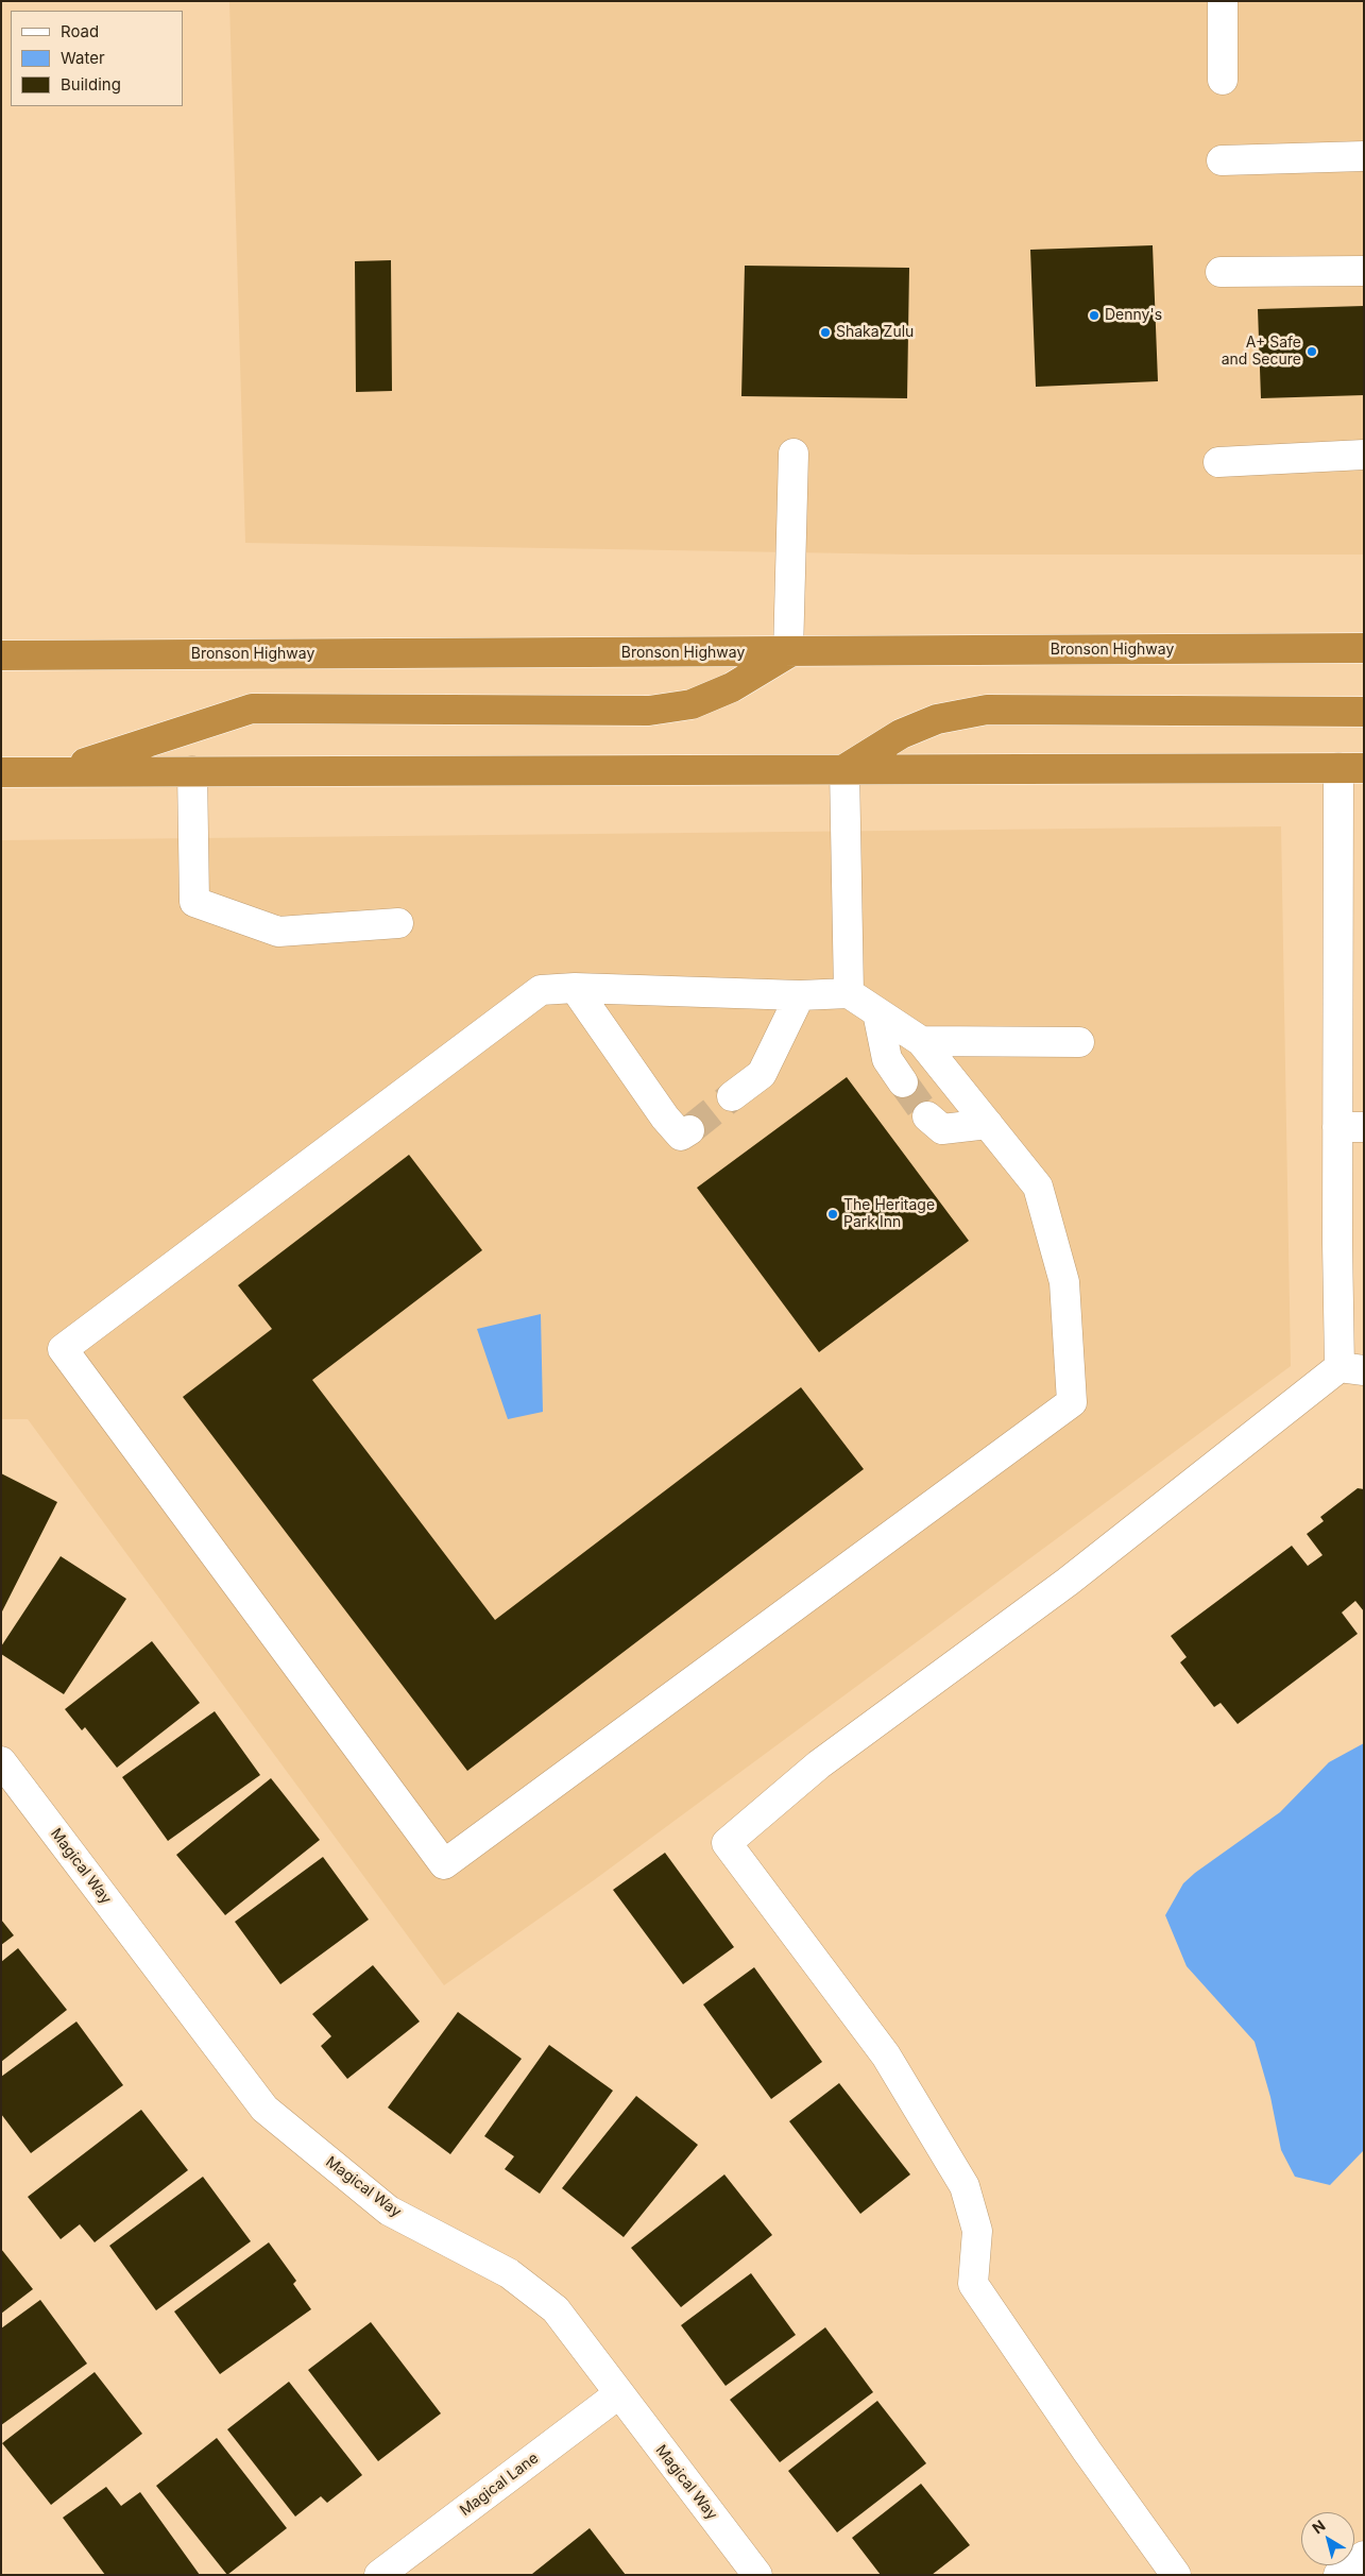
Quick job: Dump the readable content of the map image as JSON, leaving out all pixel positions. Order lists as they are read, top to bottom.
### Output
{
  "streets": {
    "highway": ["Bronson Highway"],
    "street": ["Magical Way", "Magical Lane"]
  },
  "crossings": [
    ["Magical Way", "Magical Lane"]
  ],
  "places": [
    "Denny's",
    "Shaka Zulu",
    "A+ Safe and Secure",
    "The Heritage Park Inn"
  ],
  "legend": ["Road", "Water", "Building"],
  "north": "top left"
}
